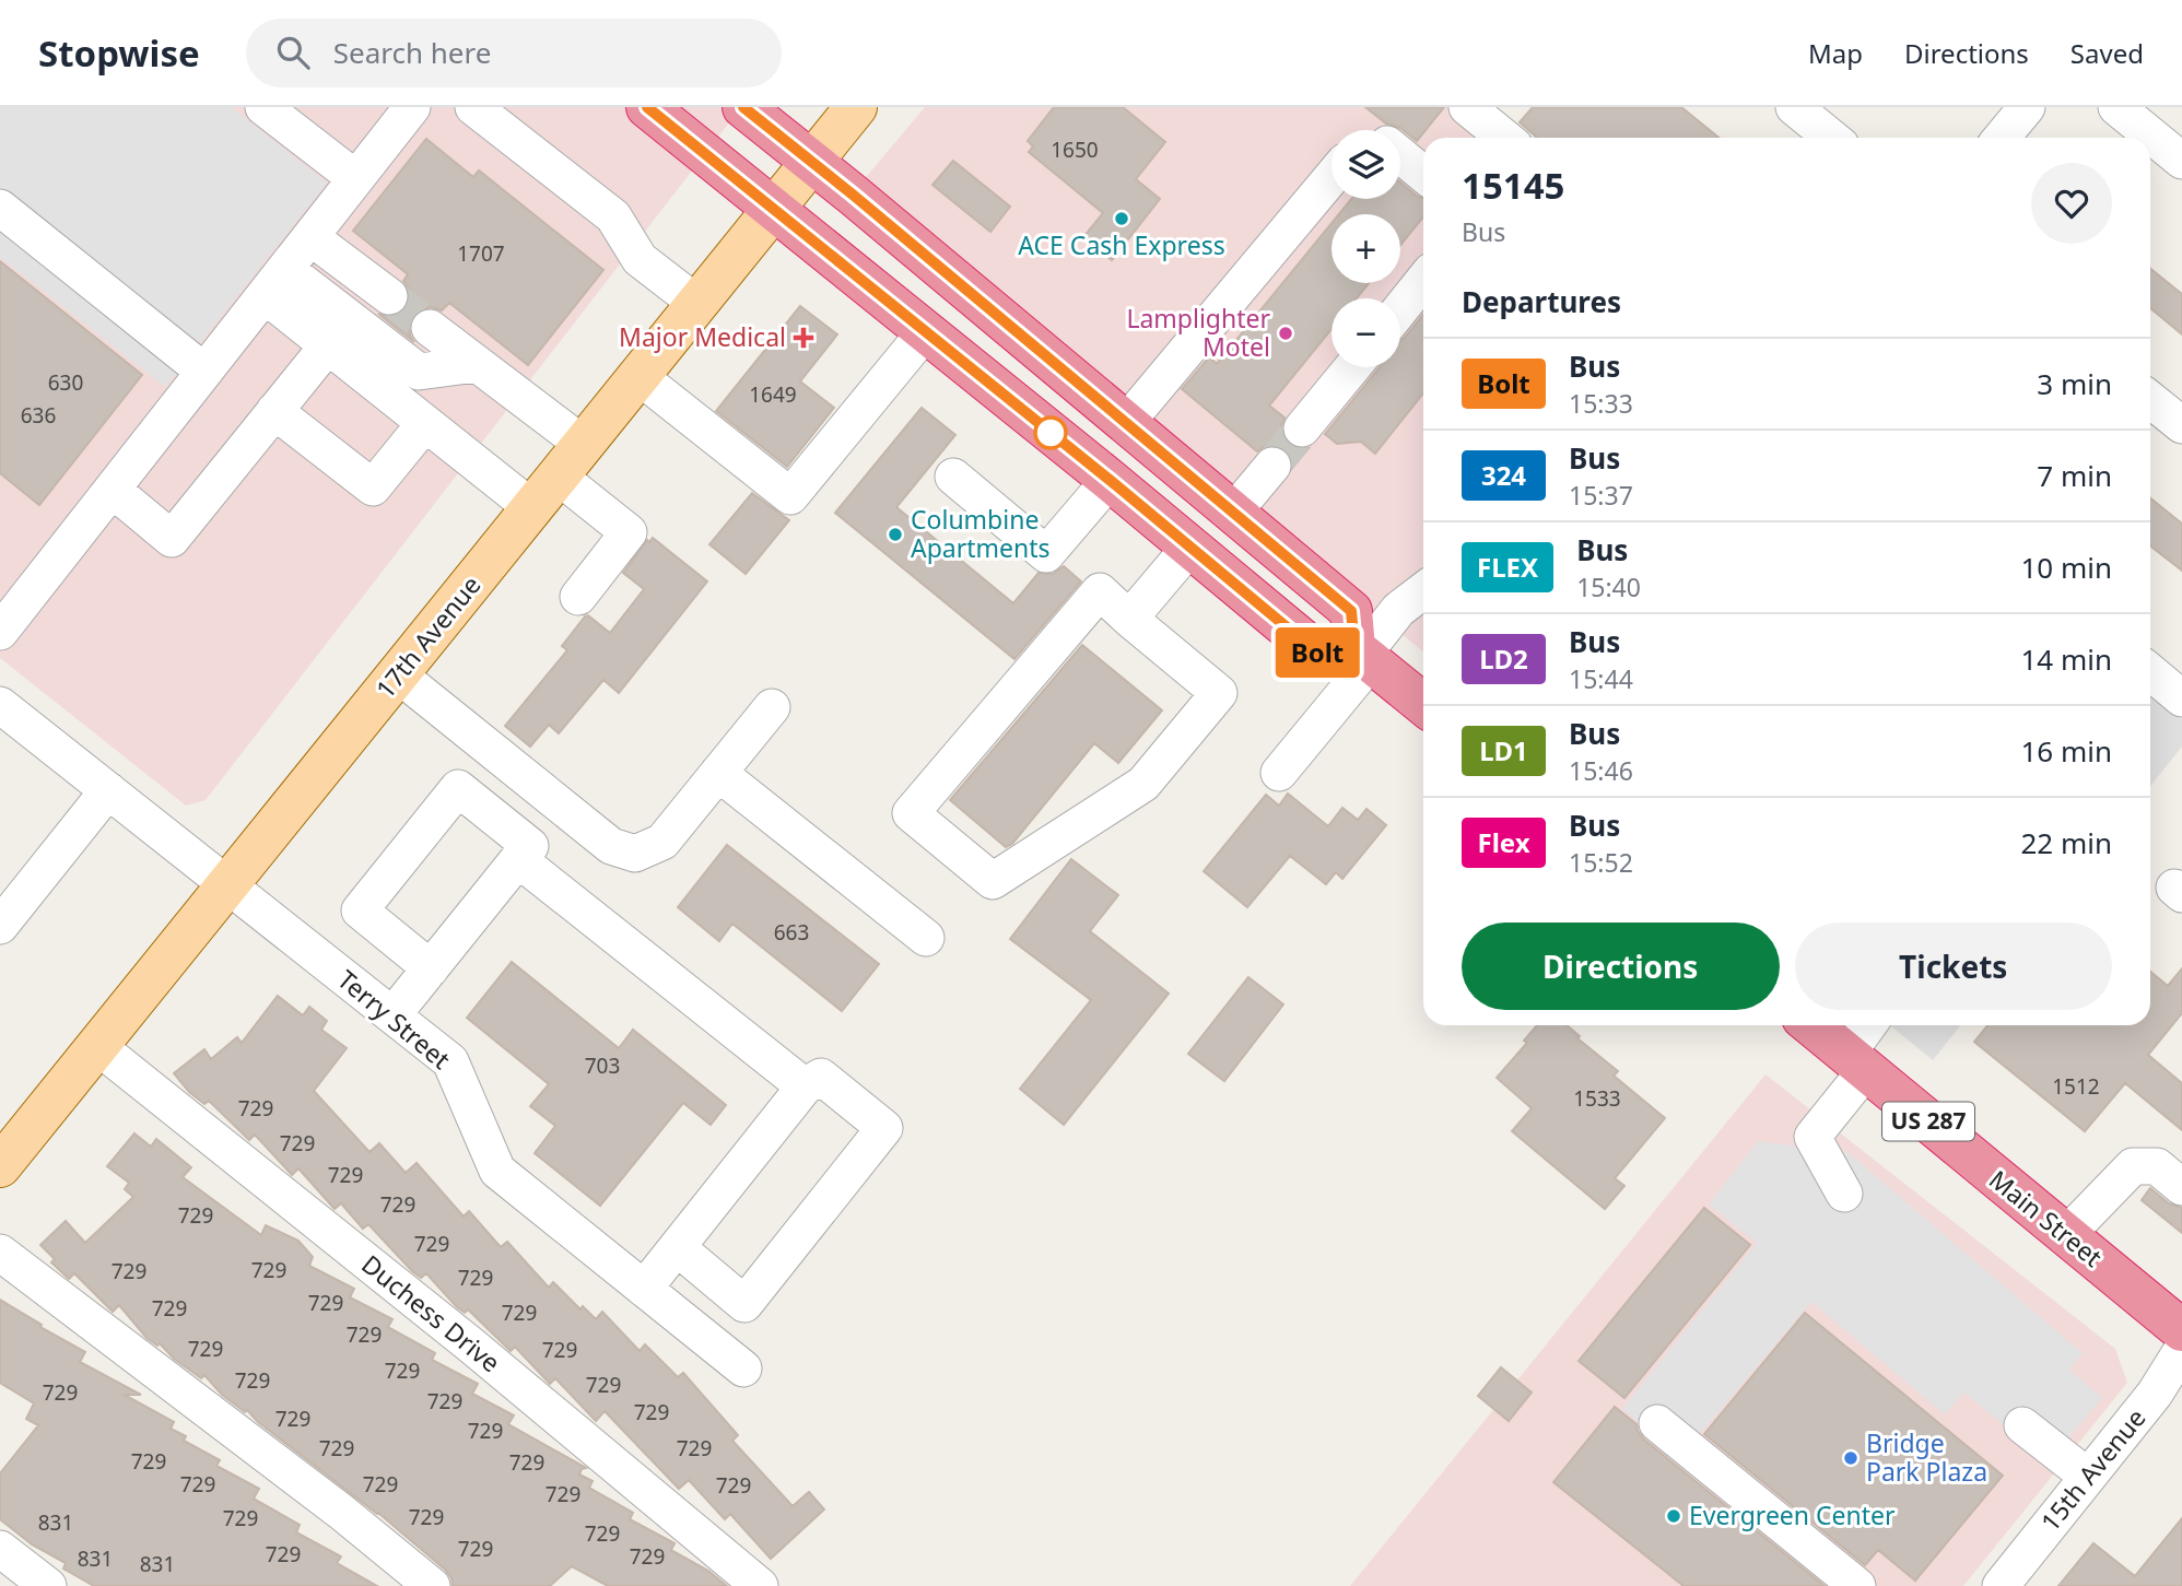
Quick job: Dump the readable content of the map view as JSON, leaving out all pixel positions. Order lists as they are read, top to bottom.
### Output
{
  "streets": {
    "highway": ["US 287", "Main Street"],
    "main road": ["17th Avenue"],
    "street": ["Terry Street", "Duchess Drive", "15th Avenue"]
  },
  "crossings": [
    ["17th Avenue", "Terry Street"],
    ["17th Avenue", "Duchess Drive"]
  ],
  "places": {
    "other": [
      "ACE Cash Express",
      "Lamplighter Motel",
      "Columbine Apartments",
      "Bridge Park Plaza",
      "Evergreen Center"
    ],
    "health": ["Major Medical"]
  },
  "lines": ["bus line Bolt"],
  "house_numbers": [
    "1650",
    "1707",
    "630",
    "1649",
    "636",
    "663",
    "703",
    "1512",
    "1533",
    "729",
    "729",
    "729",
    "729",
    "729",
    "729",
    "729",
    "729",
    "729",
    "729",
    "729",
    "729",
    "729",
    "729",
    "729",
    "729",
    "729",
    "729",
    "729",
    "729",
    "729",
    "729",
    "729",
    "729",
    "729",
    "729",
    "729",
    "729",
    "729",
    "729",
    "729",
    "729",
    "729",
    "831",
    "729",
    "729",
    "729",
    "729",
    "831",
    "831"
  ],
  "page": {
    "header": "Stopwise",
    "search": "Search here",
    "nav": ["Map", "Directions", "Saved"],
    "on_map": "Bolt",
    "map_buttons": ["+", "−"],
    "heading": [
      ["15145", "Bus"],
      "Departures"
    ],
    "list": [
      {
        "mark": "Bolt",
        "name": "Bus",
        "note": "15:33",
        "value": "3 min"
      },
      {
        "mark": "324",
        "name": "Bus",
        "note": "15:37",
        "value": "7 min"
      },
      {
        "mark": "FLEX",
        "name": "Bus",
        "note": "15:40",
        "value": "10 min"
      },
      {
        "mark": "LD2",
        "name": "Bus",
        "note": "15:44",
        "value": "14 min"
      },
      {
        "mark": "LD1",
        "name": "Bus",
        "note": "15:46",
        "value": "16 min"
      },
      {
        "mark": "Flex",
        "name": "Bus",
        "note": "15:52",
        "value": "22 min"
      }
    ],
    "buttons": ["Directions", "Tickets"]
  }
}
